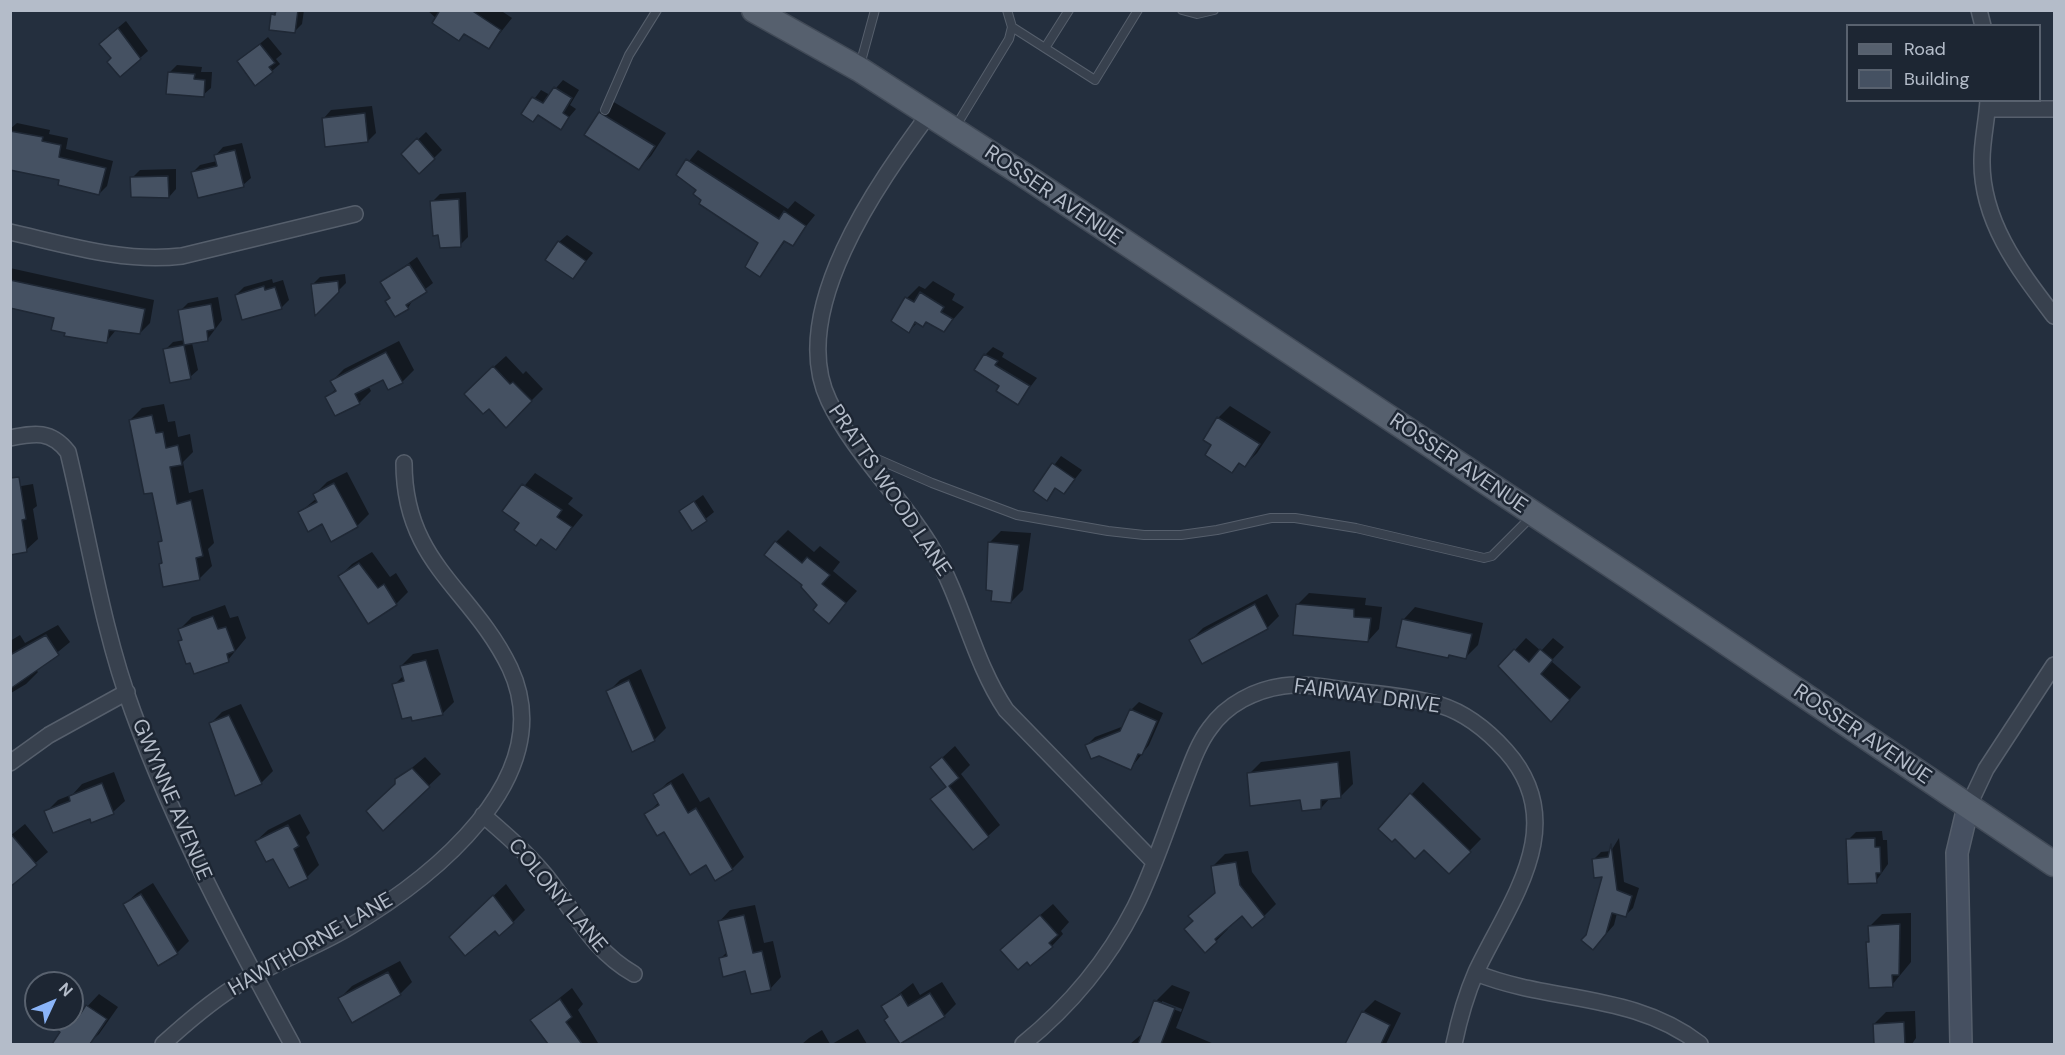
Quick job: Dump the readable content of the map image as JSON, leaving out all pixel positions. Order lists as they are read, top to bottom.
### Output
{
  "streets": {
    "main road": ["ROSSER AVENUE"],
    "street": [
      "PRATTS WOOD LANE",
      "FAIRWAY DRIVE",
      "GWYNNE AVENUE",
      "COLONY LANE",
      "HAWTHORNE LANE"
    ]
  },
  "crossings": [
    ["ROSSER AVENUE", "PRATTS WOOD LANE"],
    ["PRATTS WOOD LANE", "FAIRWAY DRIVE"],
    ["GWYNNE AVENUE", "HAWTHORNE LANE"],
    ["COLONY LANE", "HAWTHORNE LANE"]
  ],
  "legend": ["Road", "Building"],
  "north": "top right"
}
